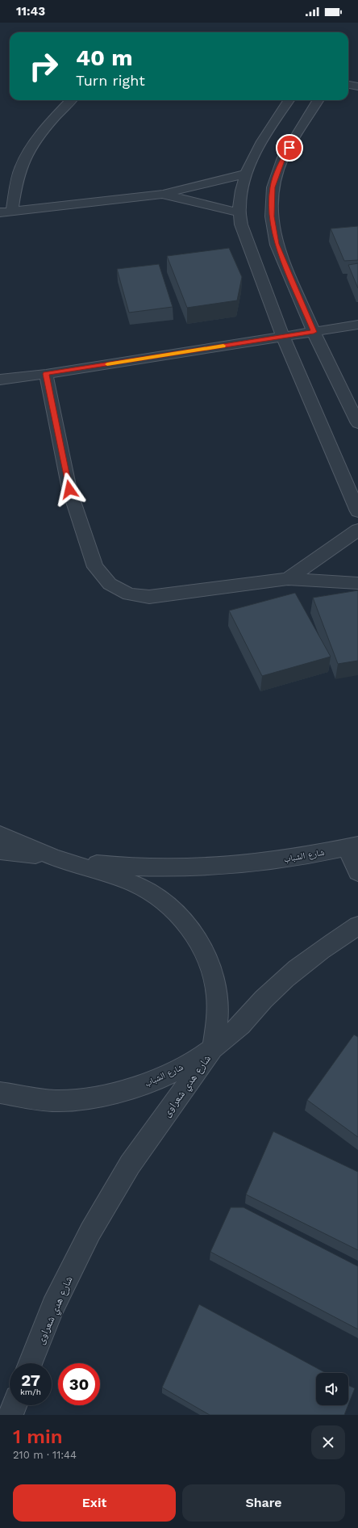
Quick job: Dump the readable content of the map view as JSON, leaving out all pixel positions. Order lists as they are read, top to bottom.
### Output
{
  "streets": {
    "street": ["شارع الشباب", "شارع هدي شعراوى"]
  },
  "crossings": [
    ["شارع الشباب", "شارع هدي شعراوى"]
  ],
  "page": {
    "status": "11:43",
    "turn": ["40 m", "Turn right"],
    "speed": "27 km/h",
    "limit": "30",
    "heading": ["1 min", "210 m · 11:44"],
    "buttons": ["Exit", "Share"]
  }
}
